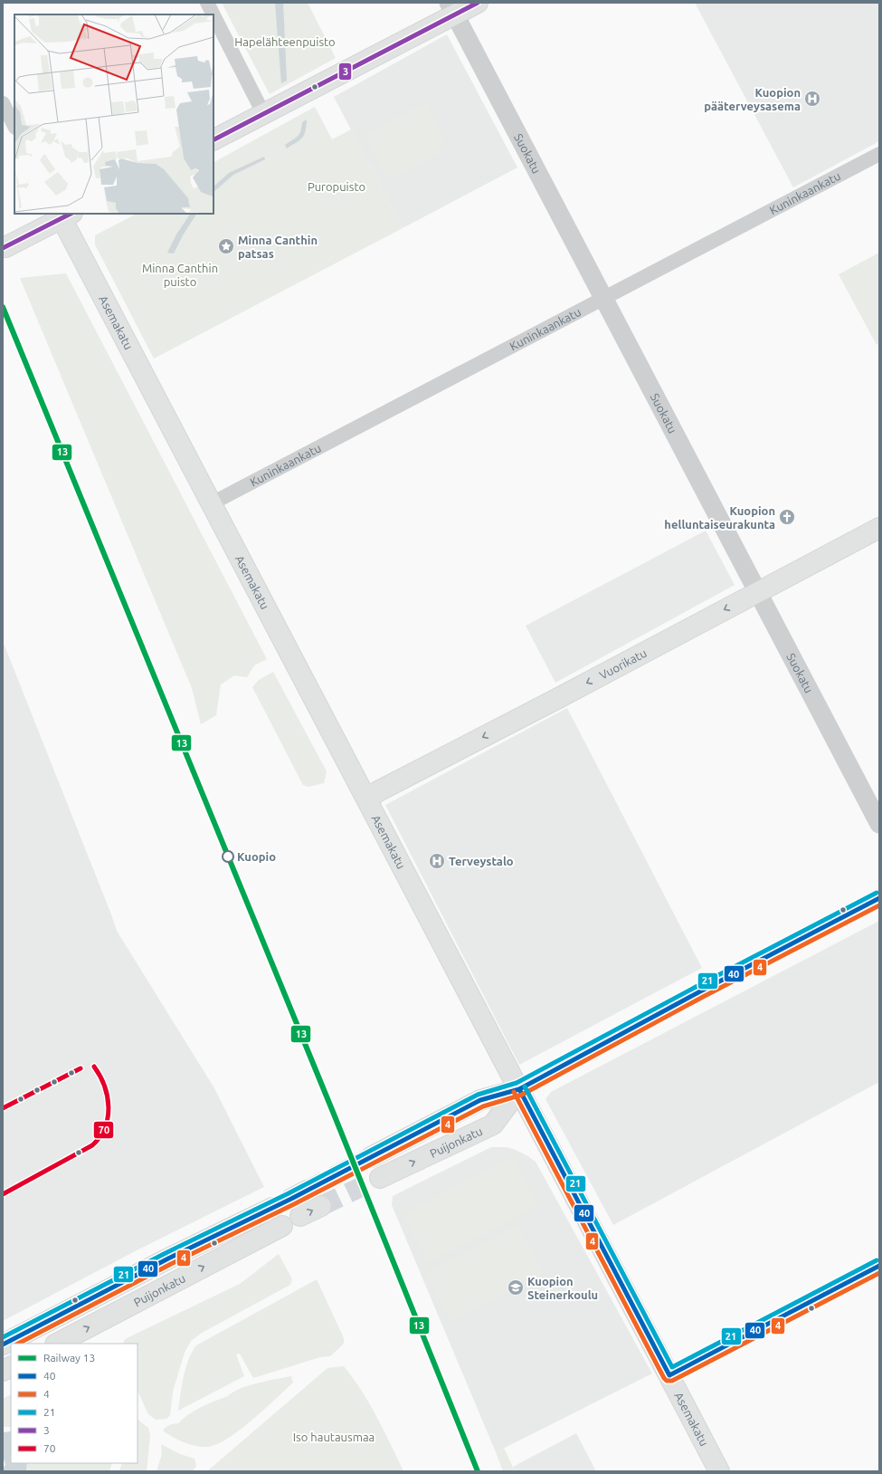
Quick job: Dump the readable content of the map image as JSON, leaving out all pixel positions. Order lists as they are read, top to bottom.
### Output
{
  "streets": {
    "main road": ["Asemakatu", "Vuorikatu", "Puijonkatu"],
    "street": ["Suokatu", "Kuninkaankatu"]
  },
  "crossings": [
    ["Suokatu", "Kuninkaankatu"],
    ["Suokatu", "Vuorikatu"],
    ["Kuninkaankatu", "Asemakatu"],
    ["Asemakatu", "Vuorikatu"],
    ["Asemakatu", "Puijonkatu"]
  ],
  "one_way": ["Vuorikatu"],
  "parks": [
    "Hapelähteenpuisto",
    "Puropuisto",
    "Minna Canthin puisto",
    "Iso hautausmaa"
  ],
  "places": {
    "hospital": ["Kuopion pääterveysasema", "Terveystalo"],
    "place": ["Minna Canthin patsas"],
    "church": ["Kuopion helluntaiseurakunta"],
    "other": ["Kuopio"],
    "school or university": ["Kuopion Steinerkoulu"]
  },
  "lines": [
    "transit line 3",
    "rail line 13",
    "transit line 21",
    "transit line 40",
    "transit line 4",
    "transit line 70"
  ],
  "legend": [
    "Railway 13",
    "40",
    "4",
    "21",
    "3",
    "70"
  ]
}
